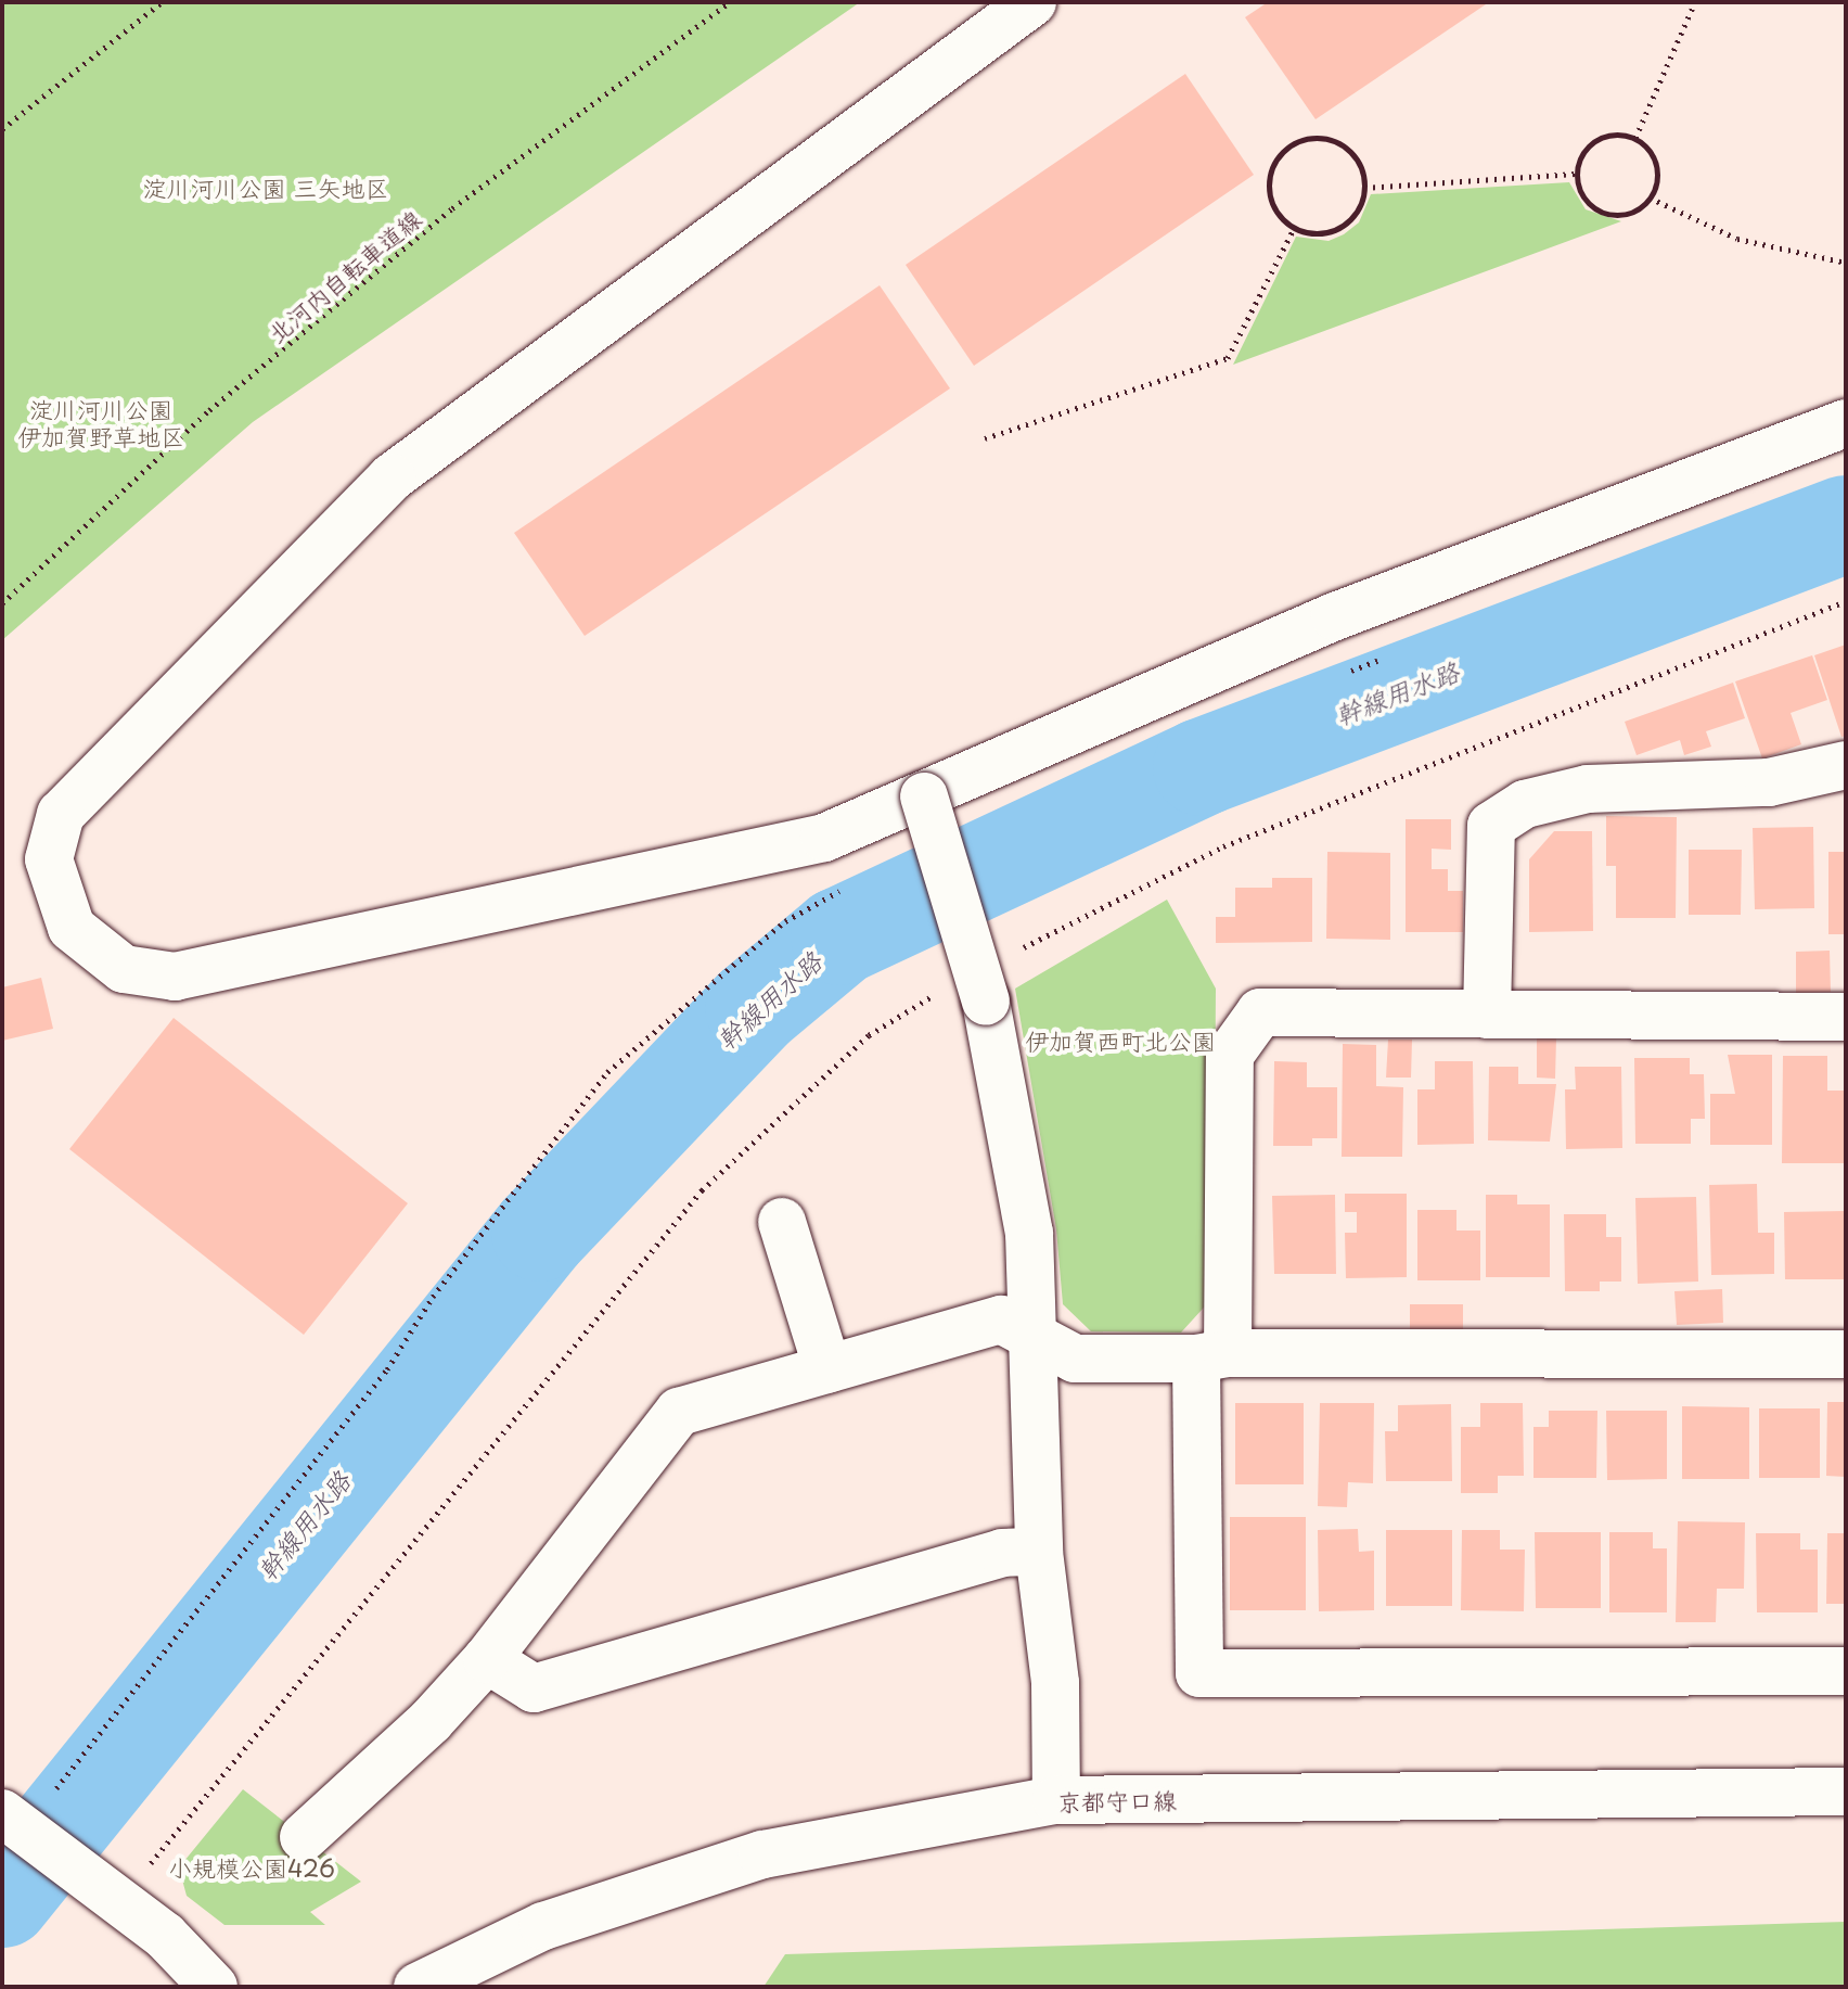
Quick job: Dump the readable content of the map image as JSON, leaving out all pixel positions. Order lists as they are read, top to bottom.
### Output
{
  "streets": {
    "street": ["京都守口線"],
    "path": ["北河内自転車道線"]
  },
  "water": ["幹線用水路"],
  "parks": [
    "淀川河川公園 三矢地区",
    "淀川河川公園 伊加賀野草地区",
    "伊加賀西町北公園",
    "小規模公園426"
  ]
}
